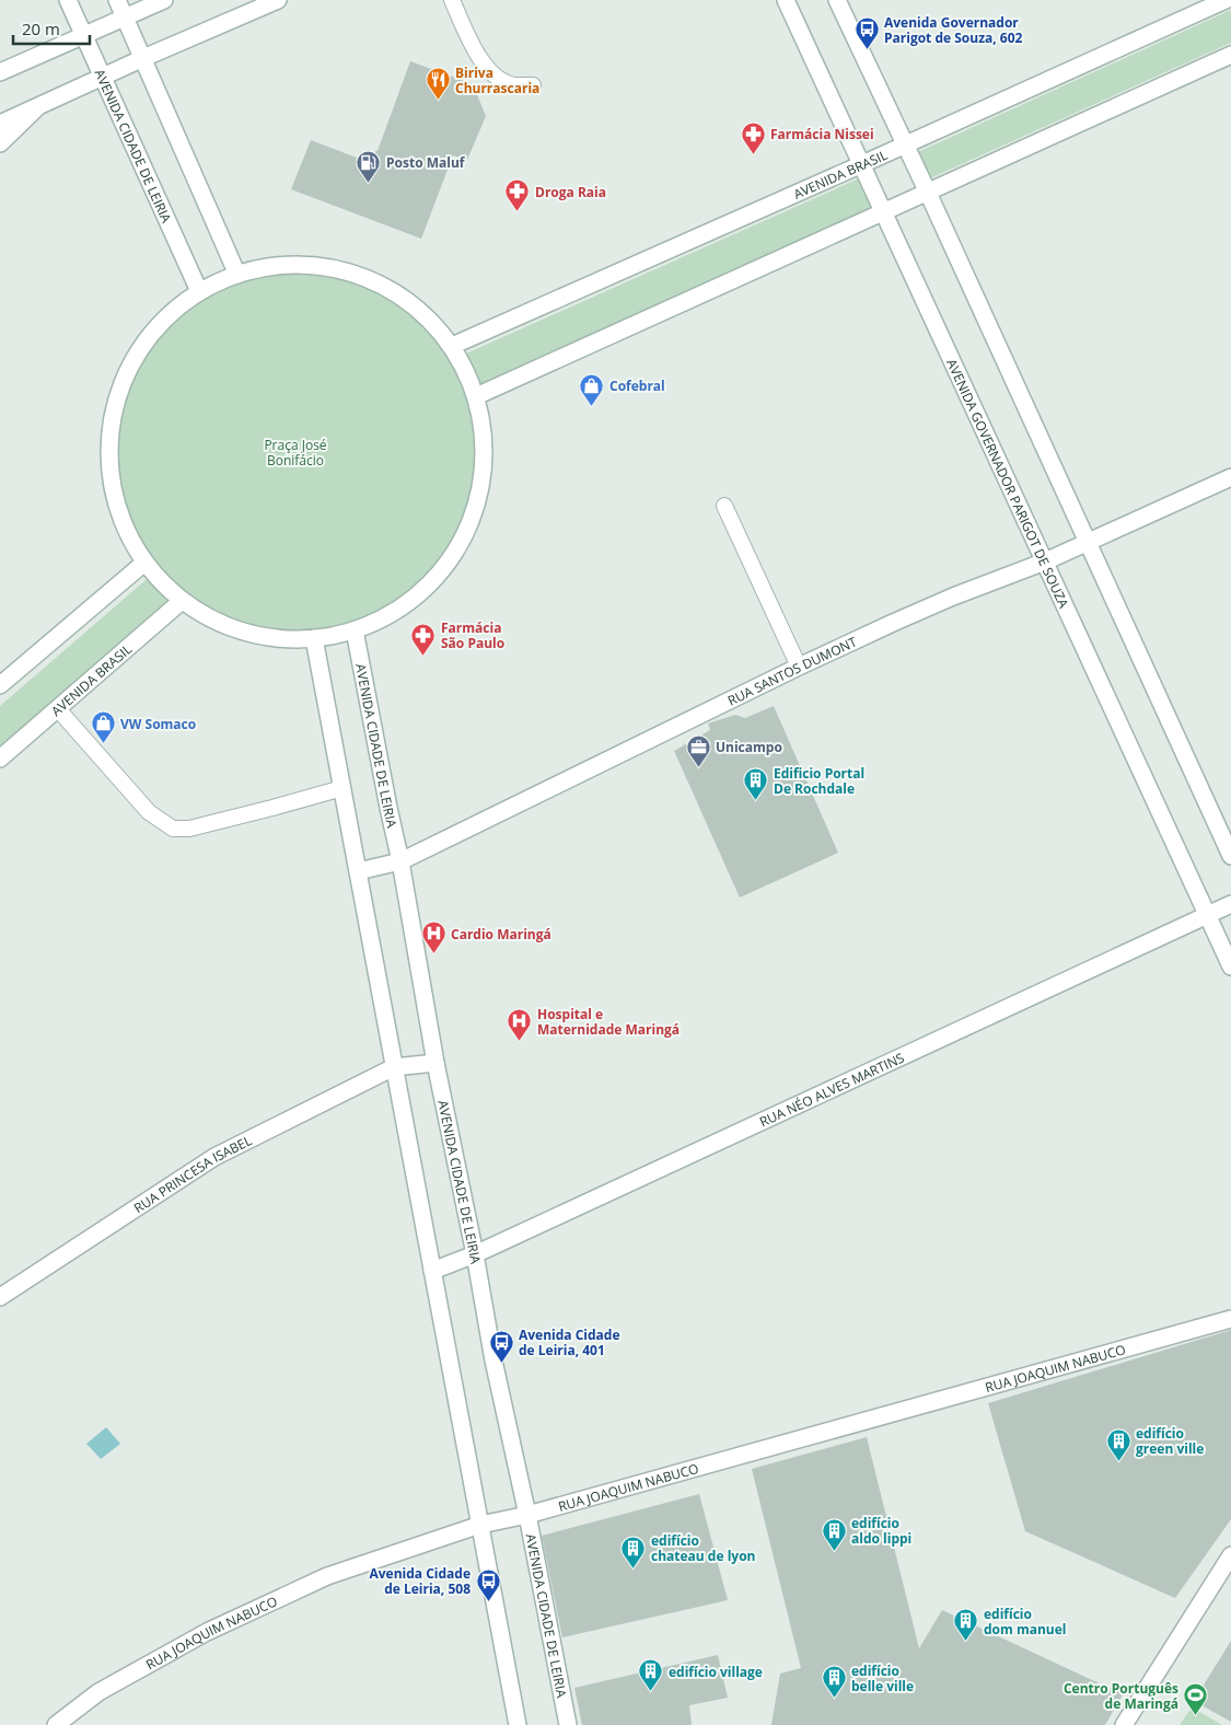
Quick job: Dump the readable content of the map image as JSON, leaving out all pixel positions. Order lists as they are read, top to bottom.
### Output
{
  "streets": {
    "main road": [
      "AVENIDA CIDADE DE LEIRIA",
      "AVENIDA BRASIL",
      "AVENIDA GOVERNADOR PARIGOT DE SOUZA",
      "RUA SANTOS DUMONT",
      "RUA NÉO ALVES MARTINS",
      "RUA PRINCESA ISABEL",
      "RUA JOAQUIM NABUCO"
    ]
  },
  "crossings": [
    ["AVENIDA CIDADE DE LEIRIA", "RUA SANTOS DUMONT"],
    ["AVENIDA CIDADE DE LEIRIA", "RUA NÉO ALVES MARTINS"],
    ["AVENIDA CIDADE DE LEIRIA", "RUA JOAQUIM NABUCO"],
    ["AVENIDA BRASIL", "AVENIDA GOVERNADOR PARIGOT DE SOUZA"],
    ["AVENIDA GOVERNADOR PARIGOT DE SOUZA", "RUA SANTOS DUMONT"],
    ["AVENIDA GOVERNADOR PARIGOT DE SOUZA", "RUA NÉO ALVES MARTINS"]
  ],
  "parks": ["Praça José Bonifácio"],
  "places": {
    "bus stop": ["Avenida Governador Parigot de Souza, 602", "Avenida Cidade de Leiria, 401", "Avenida Cidade de Leiria, 508"],
    "restaurant": ["Biriva Churrascaria"],
    "pharmacy": ["Farmácia Nissei", "Droga Raia", "Farmácia São Paulo"],
    "fuel station": ["Posto Maluf"],
    "shop": ["Cofebral", "VW Somaco"],
    "office": ["Unicampo"],
    "building": [
      "Edificio Portal De Rochdale",
      "edifício green ville",
      "edifício aldo lippi",
      "edifício chateau de lyon",
      "edifício dom manuel",
      "edifício village",
      "edifício belle ville"
    ],
    "hospital": ["Cardio Maringá", "Hospital e Maternidade Maringá"],
    "sports": ["Centro Português de Maringá"]
  },
  "scale_bar": "20 m"
}
